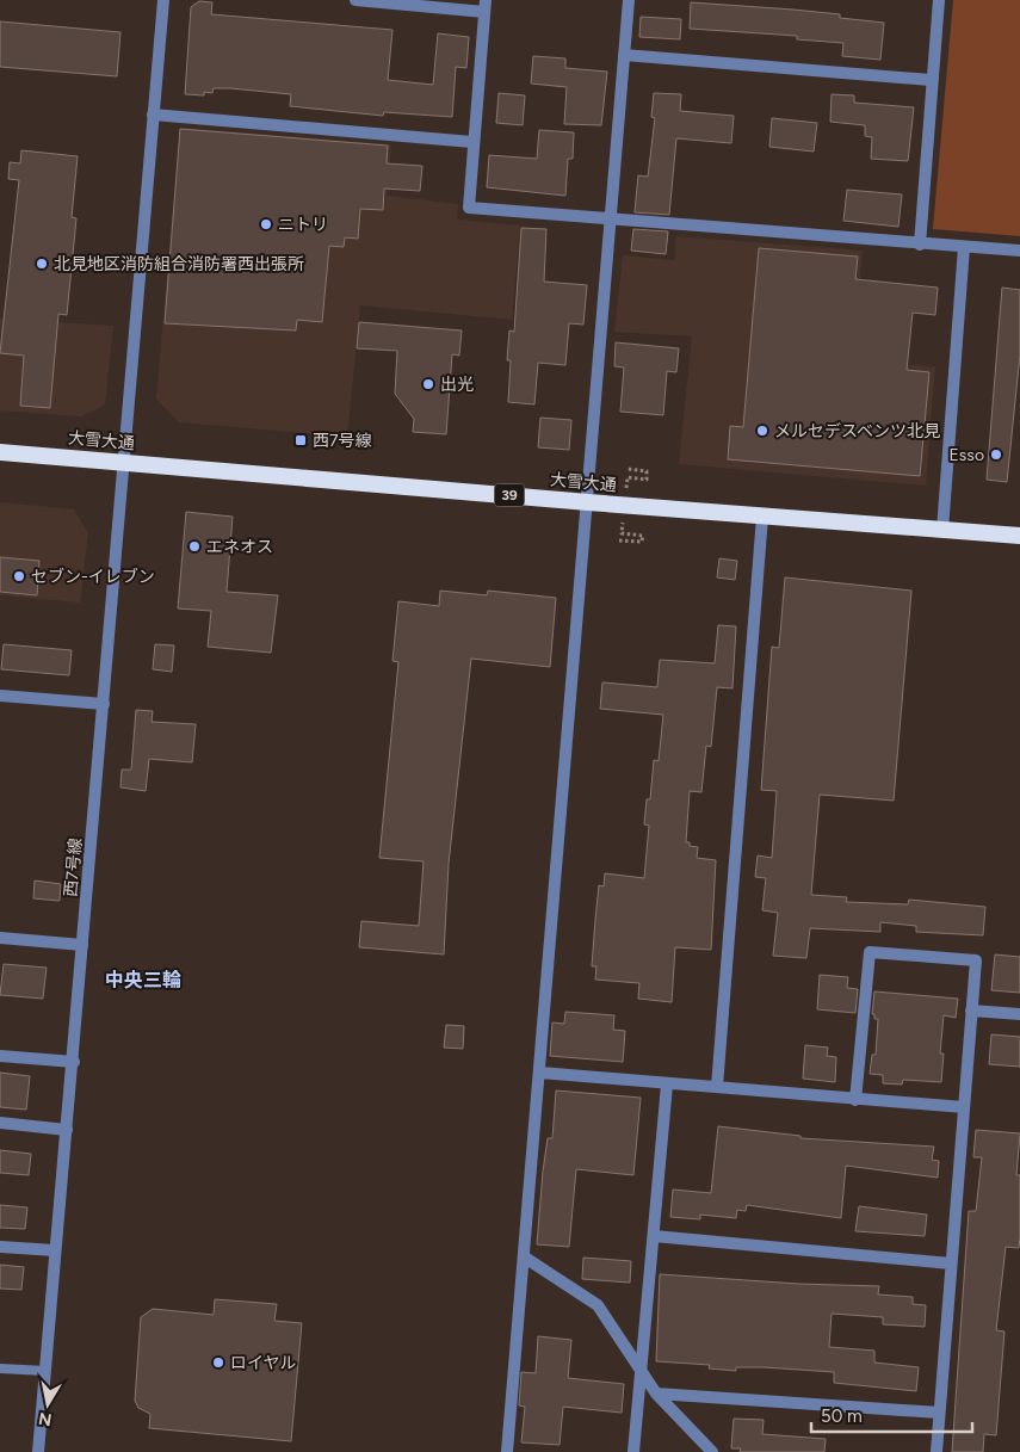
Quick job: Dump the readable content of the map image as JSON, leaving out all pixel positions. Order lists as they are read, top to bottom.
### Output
{
  "streets": {
    "highway": ["大雪大通", "39"],
    "street": ["西7号線"]
  },
  "crossings": [
    ["大雪大通", "西7号線"]
  ],
  "districts": ["中央三輪"],
  "places": {
    "other": [
      "ニトリ",
      "北見地区消防組合消防署西出張所",
      "出光",
      "メルセデスベンツ北見",
      "Esso",
      "エネオス",
      "セブン-イレブン",
      "ロイヤル"
    ],
    "transit": ["西7号線"]
  },
  "scale_bar": "50 m",
  "north": "bottom"
}
